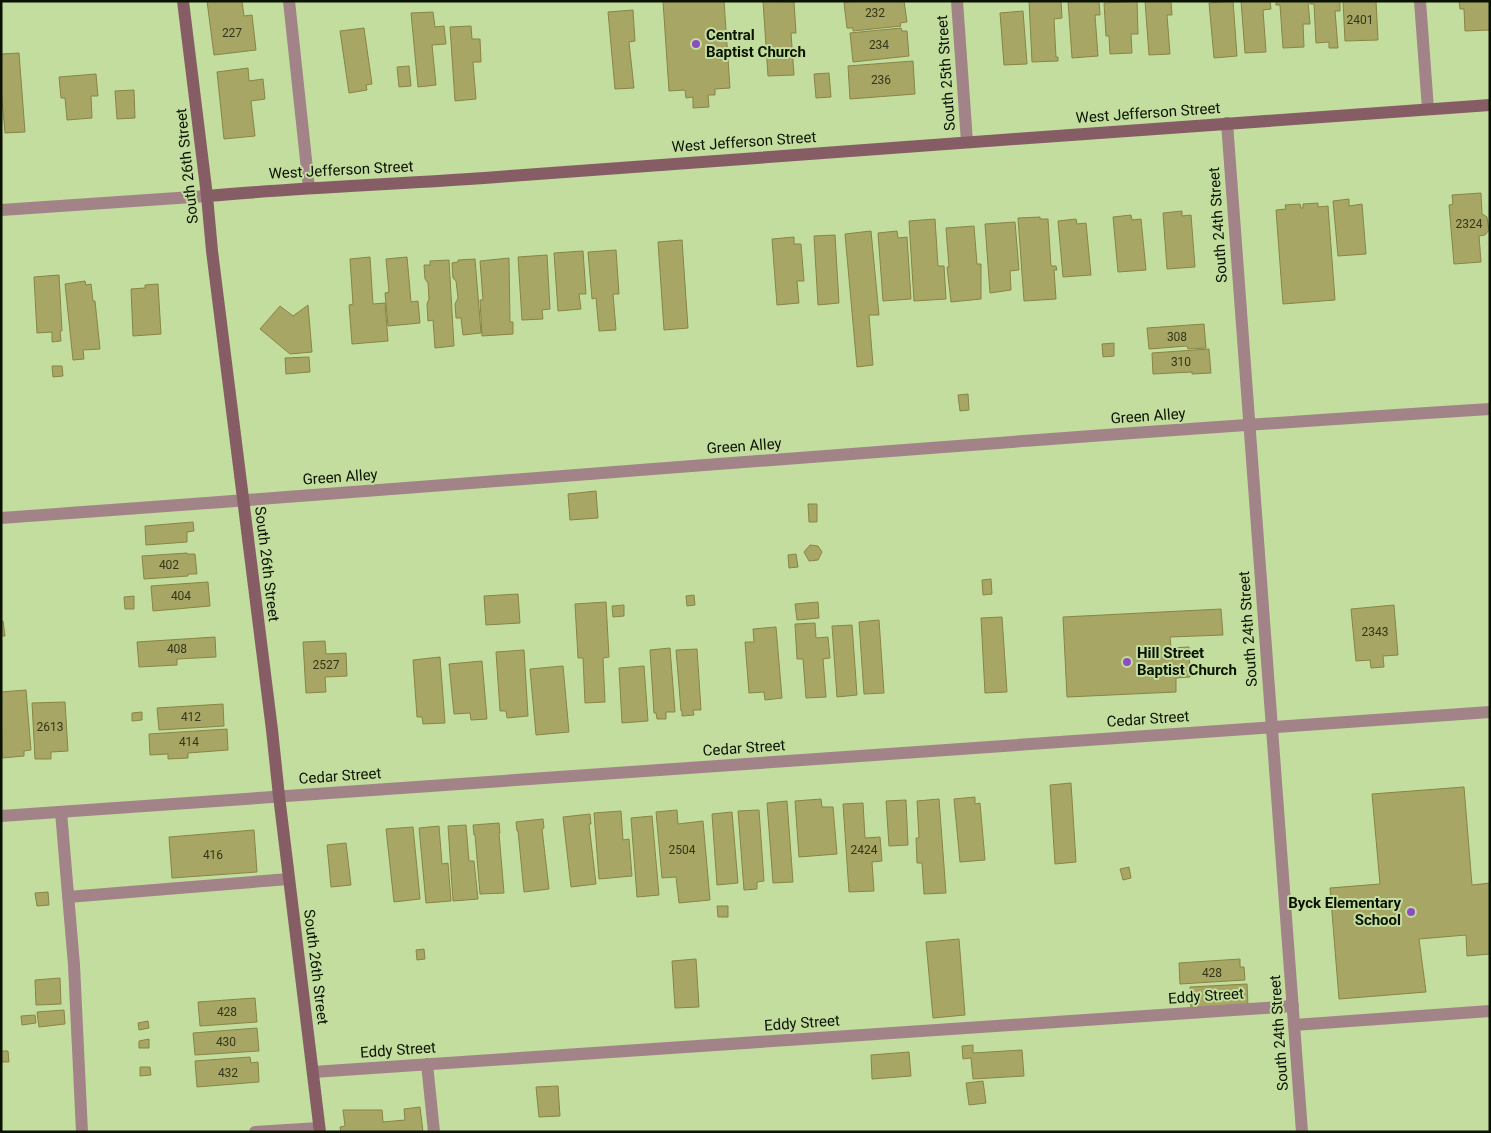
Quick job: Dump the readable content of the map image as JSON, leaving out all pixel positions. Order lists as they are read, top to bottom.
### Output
{
  "streets": {
    "street": [
      "South 25th Street",
      "West Jefferson Street",
      "South 26th Street",
      "South 24th Street",
      "Green Alley",
      "Cedar Street",
      "Eddy Street"
    ]
  },
  "crossings": [
    ["South 25th Street", "West Jefferson Street"],
    ["West Jefferson Street", "South 26th Street"],
    ["West Jefferson Street", "South 24th Street"],
    ["South 26th Street", "Green Alley"],
    ["South 26th Street", "Cedar Street"],
    ["South 26th Street", "Eddy Street"],
    ["South 24th Street", "Green Alley"],
    ["South 24th Street", "Cedar Street"],
    ["South 24th Street", "Eddy Street"]
  ],
  "places": ["Central Baptist Church", "Hill Street Baptist Church", "Byck Elementary School"],
  "house_numbers": [
    "232",
    "2401",
    "227",
    "234",
    "236",
    "2324",
    "308",
    "310",
    "402",
    "404",
    "2343",
    "408",
    "2527",
    "412",
    "2613",
    "414",
    "2504",
    "2424",
    "416",
    "428",
    "428",
    "430",
    "432"
  ]
}
